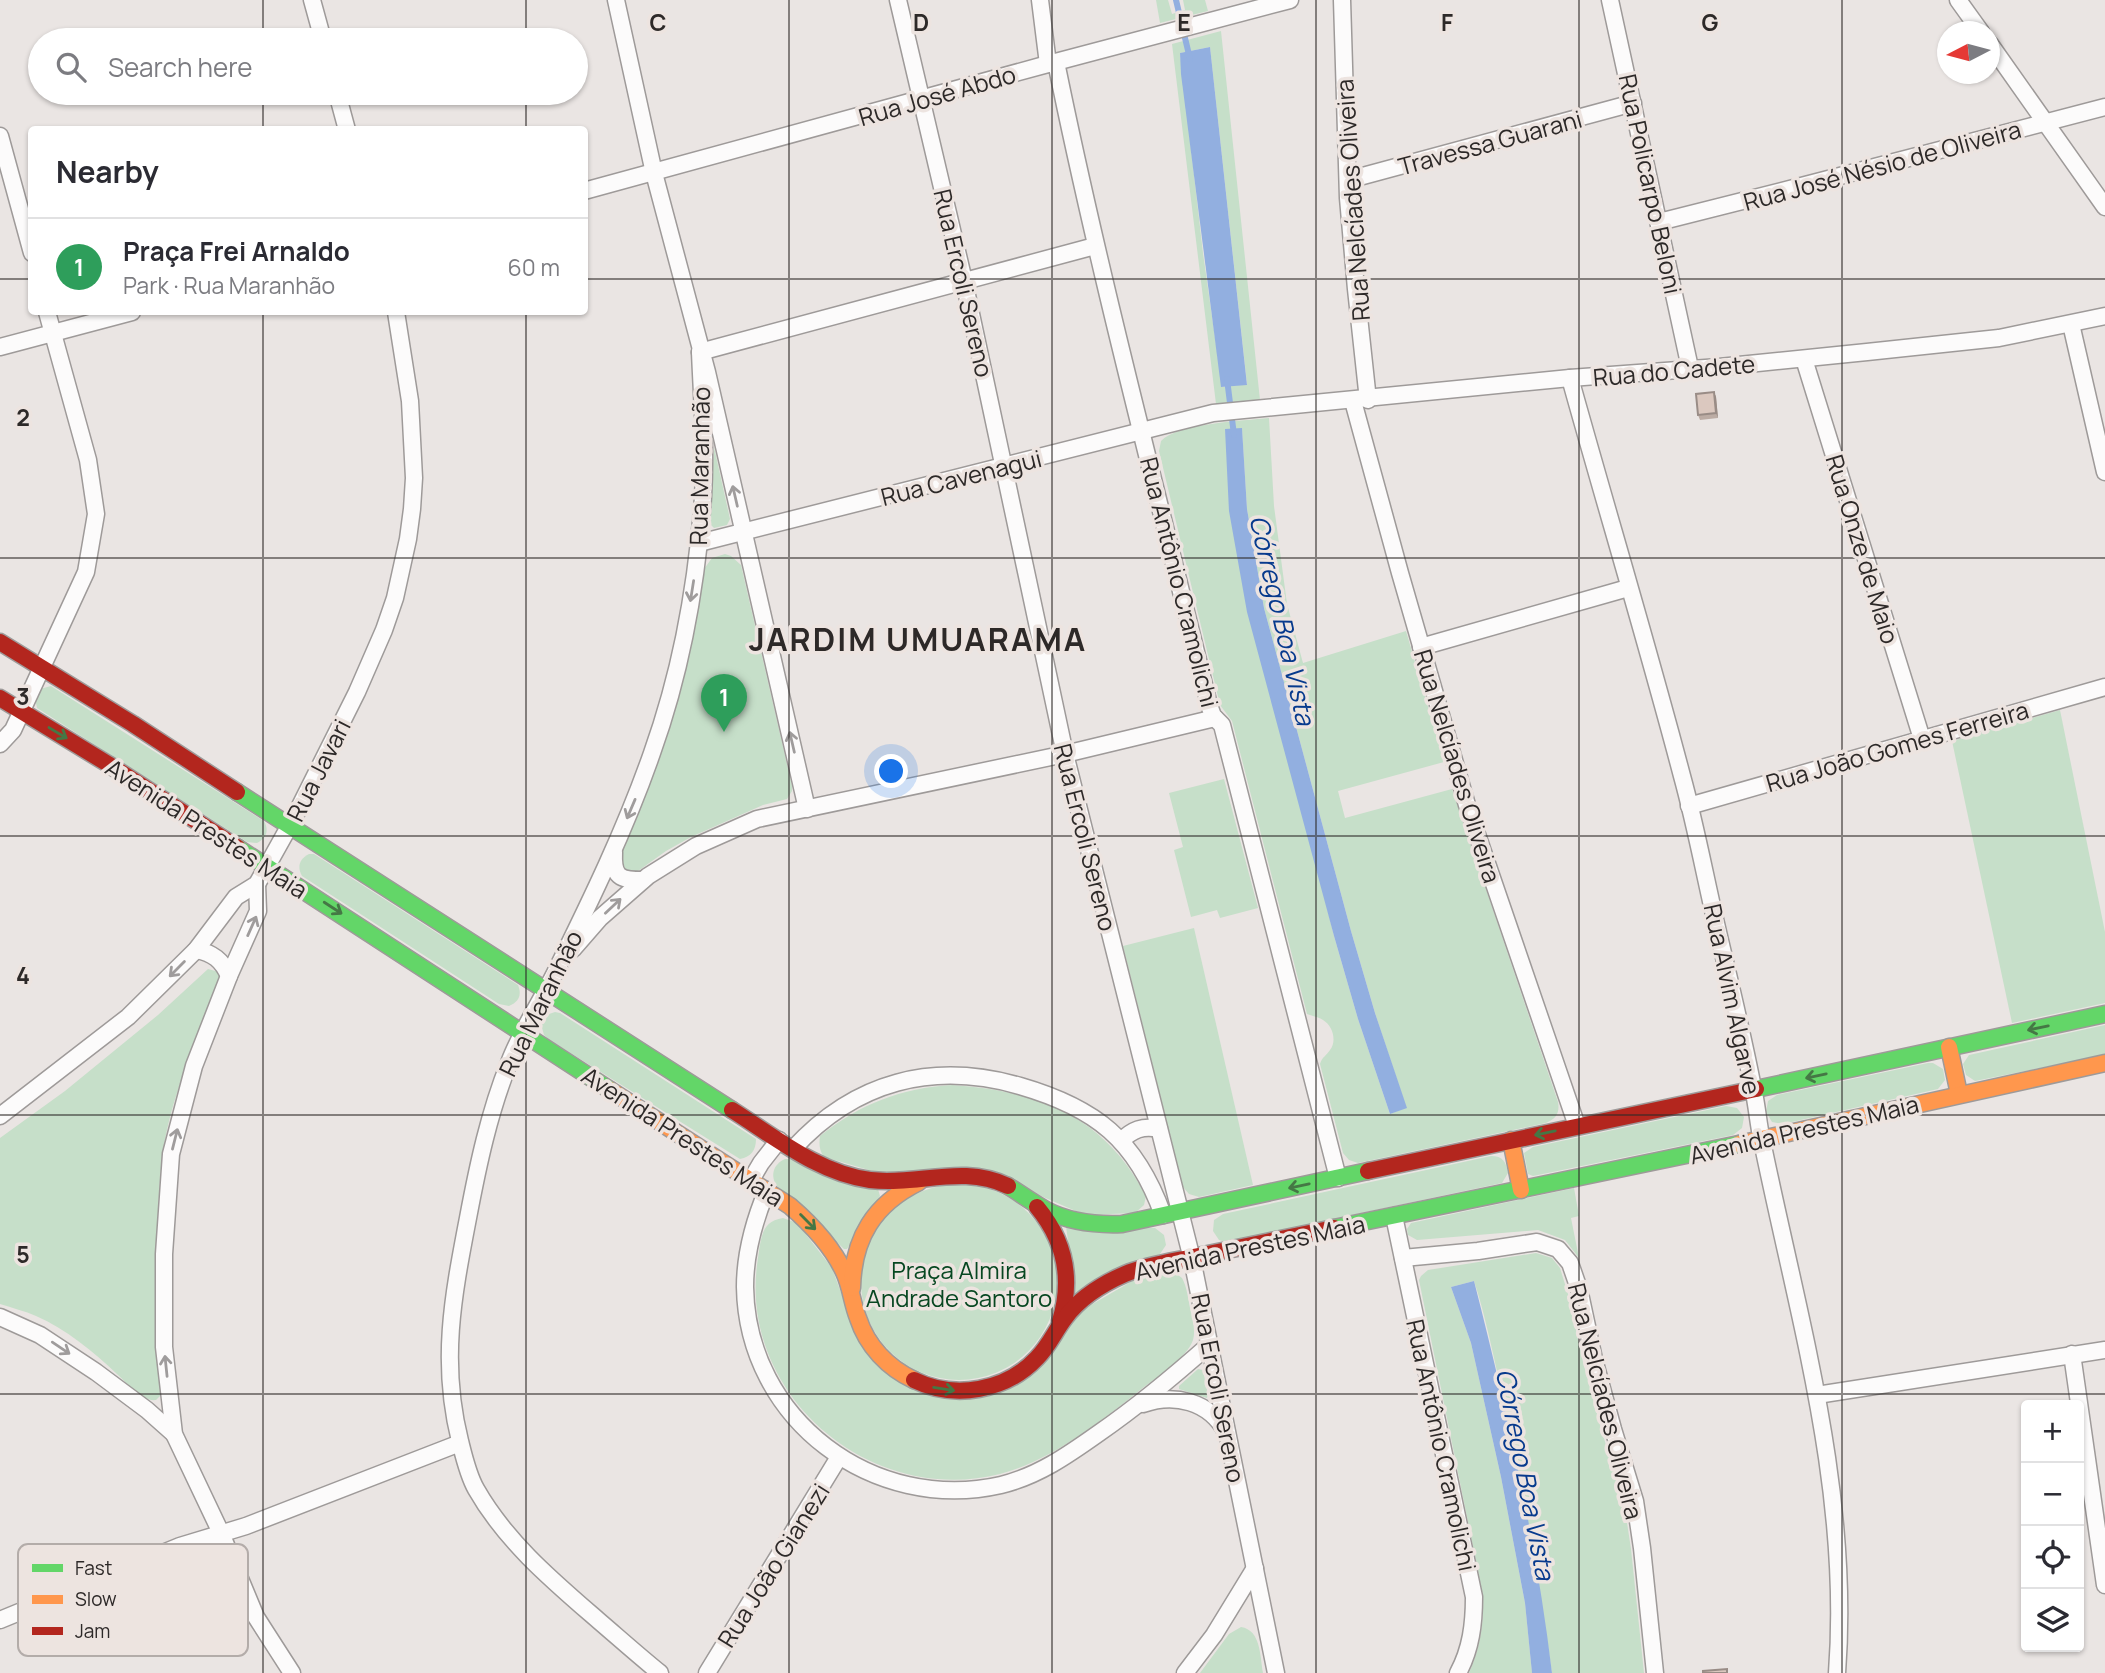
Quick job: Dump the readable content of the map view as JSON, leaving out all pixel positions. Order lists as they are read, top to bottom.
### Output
{
  "streets": {
    "street": [
      "Rua José Abdo",
      "Travessa Guarani",
      "Rua José Nésio de Oliveira",
      "Rua Policarpo Beloni",
      "Rua Nelcíades Oliveira",
      "Rua Ercoli Sereno",
      "Rua do Cadete",
      "Rua Maranhão",
      "Rua Cavenagui",
      "Rua Onze de Maio",
      "Rua Antônio Cramolichi",
      "Rua João Gomes Ferreira",
      "Rua Javari",
      "Avenida Prestes Maia",
      "Rua Alvim Algarve",
      "Rua João Gianezi"
    ]
  },
  "crossings": [
    ["Rua José Abdo", "Rua Ercoli Sereno"],
    ["Rua José Abdo", "Rua Maranhão"],
    ["Rua José Abdo", "Rua Antônio Cramolichi"],
    ["Travessa Guarani", "Rua Policarpo Beloni"],
    ["Travessa Guarani", "Rua Nelcíades Oliveira"],
    ["Rua José Nésio de Oliveira", "Rua Policarpo Beloni"],
    ["Rua Policarpo Beloni", "Rua do Cadete"],
    ["Rua Nelcíades Oliveira", "Rua do Cadete"],
    ["Rua Nelcíades Oliveira", "Rua Antônio Cramolichi"],
    ["Rua Nelcíades Oliveira", "Avenida Prestes Maia"],
    ["Rua Ercoli Sereno", "Rua Cavenagui"],
    ["Rua Ercoli Sereno", "Avenida Prestes Maia"],
    ["Rua do Cadete", "Rua Cavenagui"],
    ["Rua do Cadete", "Rua Onze de Maio"],
    ["Rua do Cadete", "Rua Alvim Algarve"],
    ["Rua Maranhão", "Rua Cavenagui"],
    ["Rua Maranhão", "Avenida Prestes Maia"],
    ["Rua Cavenagui", "Rua Antônio Cramolichi"],
    ["Rua Onze de Maio", "Rua João Gomes Ferreira"],
    ["Rua Antônio Cramolichi", "Avenida Prestes Maia"],
    ["Rua João Gomes Ferreira", "Rua Alvim Algarve"],
    ["Rua Javari", "Avenida Prestes Maia"],
    ["Avenida Prestes Maia", "Rua Alvim Algarve"]
  ],
  "districts": ["JARDIM UMUARAMA"],
  "water": ["Córrego Boa Vista"],
  "parks": ["Praça Almira Andrade Santoro"],
  "legend": ["Fast", "Slow", "Jam"],
  "north": "left",
  "page": {
    "search": "Search here",
    "heading": "Nearby",
    "list": [
      {
        "mark": "1",
        "name": "Praça Frei Arnaldo",
        "note": "Park · Rua Maranhão",
        "value": "60 m"
      }
    ],
    "pins": "1",
    "map_buttons": ["+", "−"]
  },
  "grid": {
    "columns": [
      "C",
      "D",
      "E",
      "F",
      "G"
    ],
    "rows": [
      "2",
      "3",
      "4",
      "5"
    ]
  }
}
